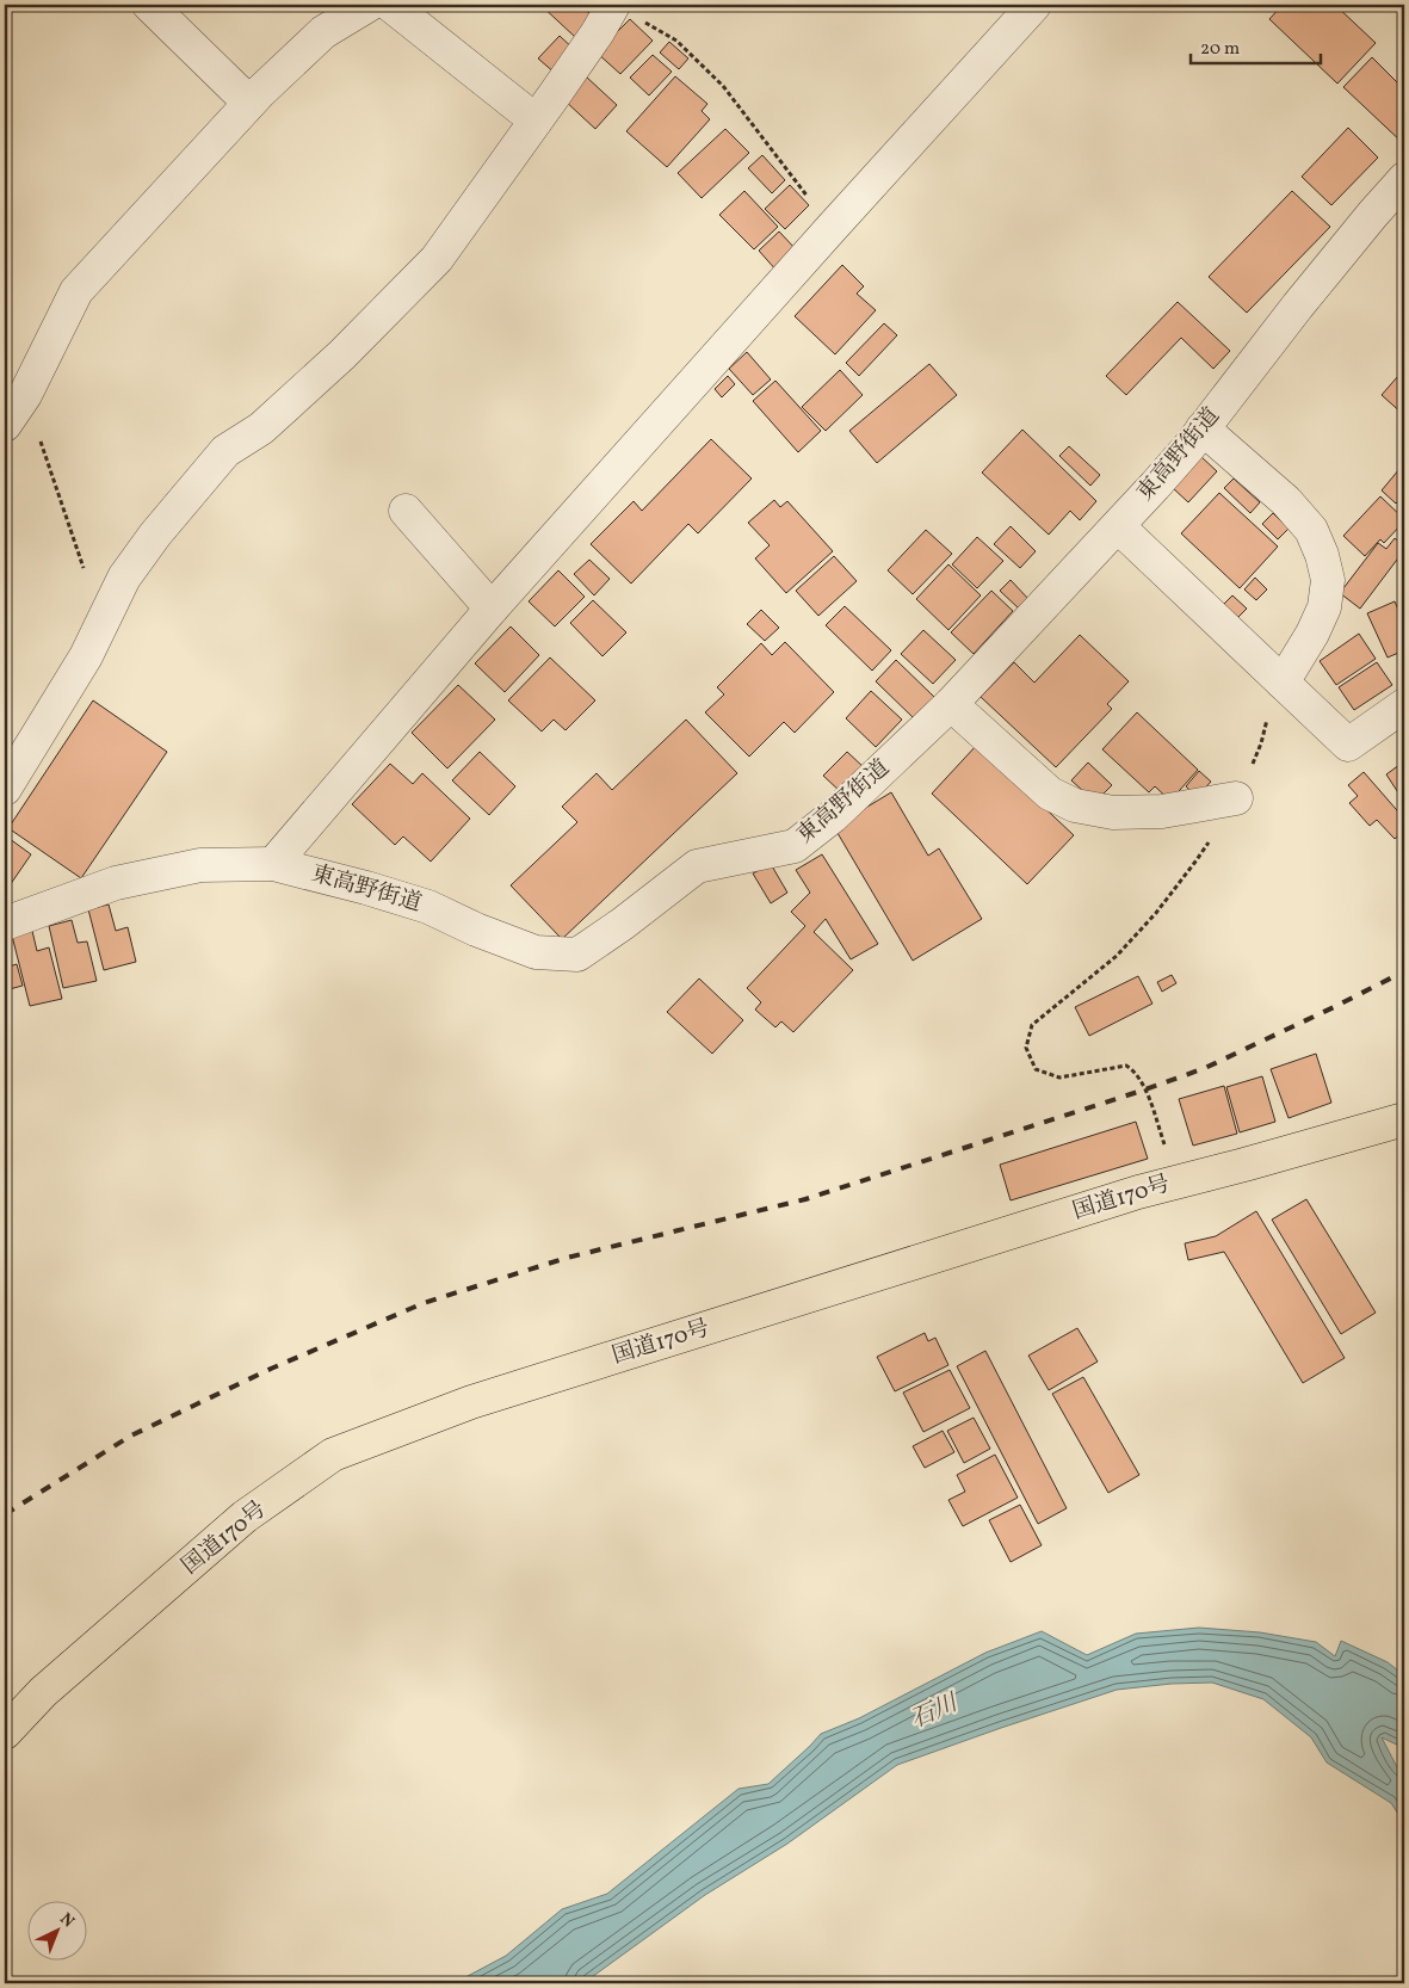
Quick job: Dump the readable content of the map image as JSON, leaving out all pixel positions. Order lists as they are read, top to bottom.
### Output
{
  "streets": {
    "highway": ["国道170号"],
    "street": ["東高野街道"]
  },
  "water": ["石川"],
  "scale_bar": "20 m",
  "north": "top right"
}
